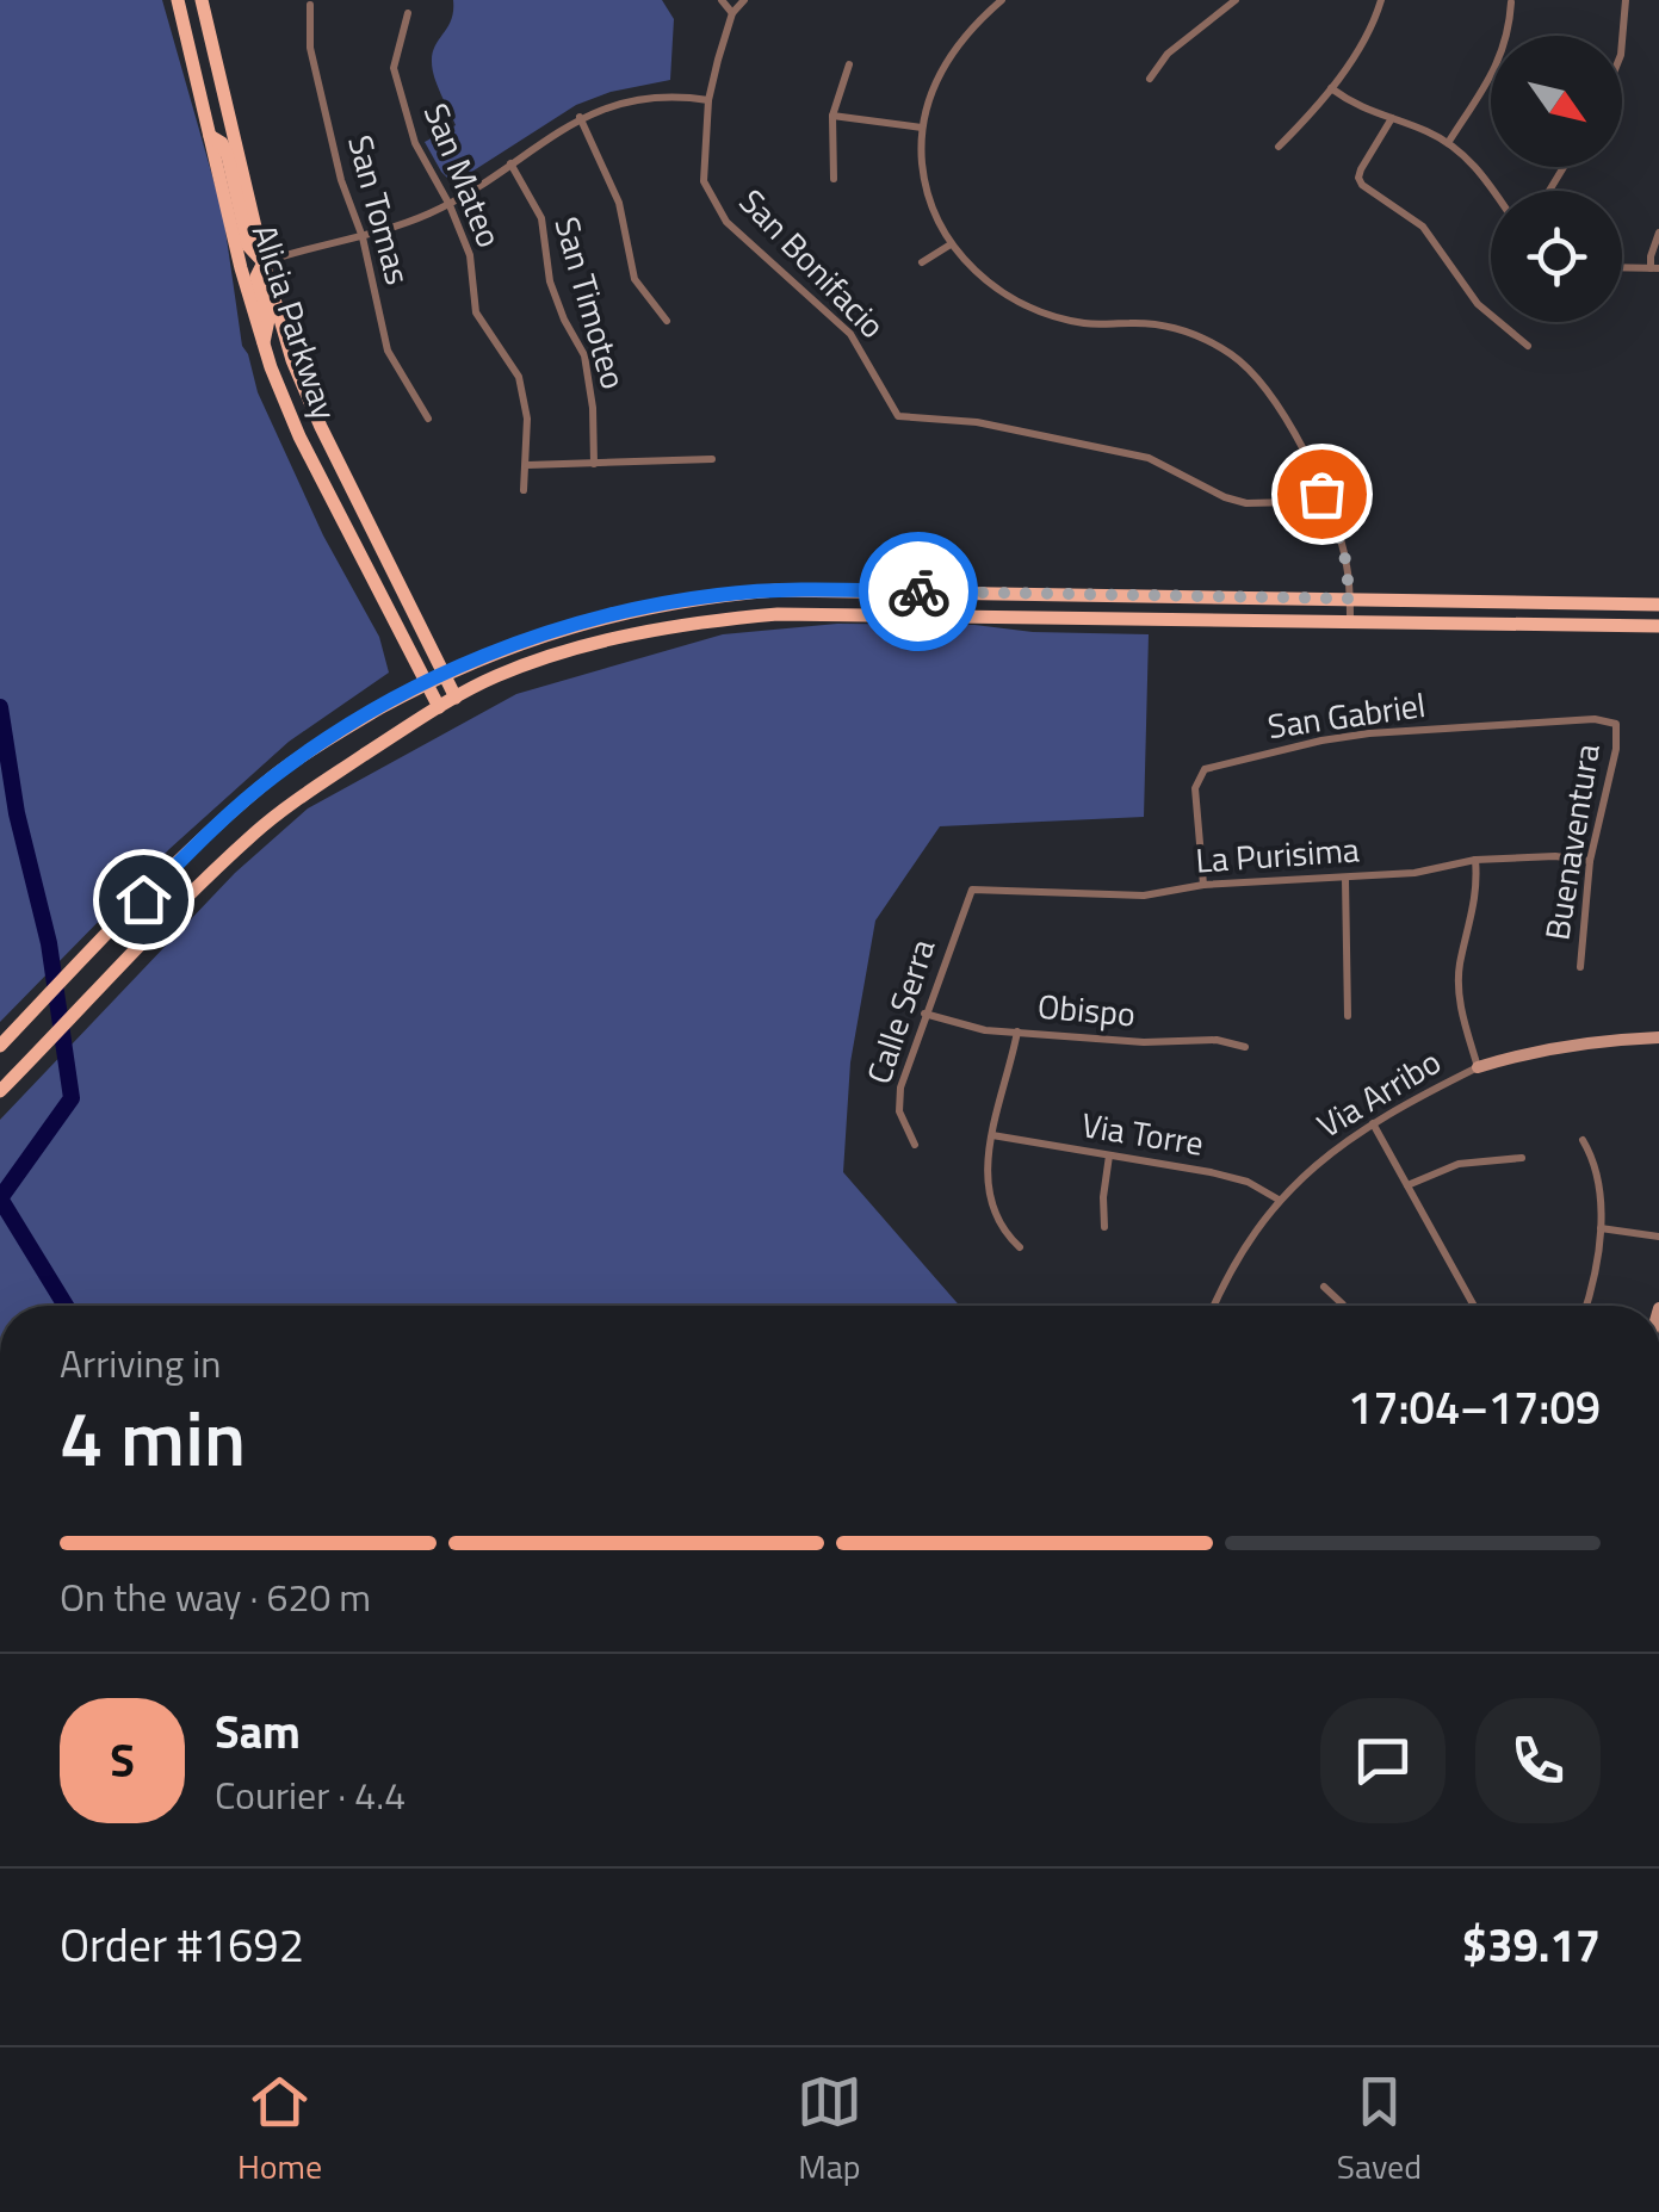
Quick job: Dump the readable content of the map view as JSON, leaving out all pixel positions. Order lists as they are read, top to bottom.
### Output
{
  "streets": {
    "main road": ["Alicia Parkway"],
    "street": [
      "San Mateo",
      "San Tomas",
      "San Bonifacio",
      "San Timoteo",
      "San Gabriel",
      "Buenaventura",
      "La Purisima",
      "Obispo",
      "Calle Serra",
      "Via Arribo",
      "Via Torre"
    ]
  },
  "crossings": [
    ["San Gabriel", "Buenaventura"],
    ["San Gabriel", "La Purisima"],
    ["Buenaventura", "La Purisima"],
    ["La Purisima", "Calle Serra"],
    ["Obispo", "Calle Serra"],
    ["Via Arribo", "Via Torre"]
  ],
  "north": "bottom right",
  "page": {
    "heading": ["4 min", "Arriving in", "17:04–17:09"],
    "panel": [
      "Sam",
      "Courier · 4.4",
      "Order #1692",
      "$39.17"
    ],
    "bar": "On the way · 620 m",
    "round": "S",
    "tabs": ["Home", "Map", "Saved"]
  }
}
